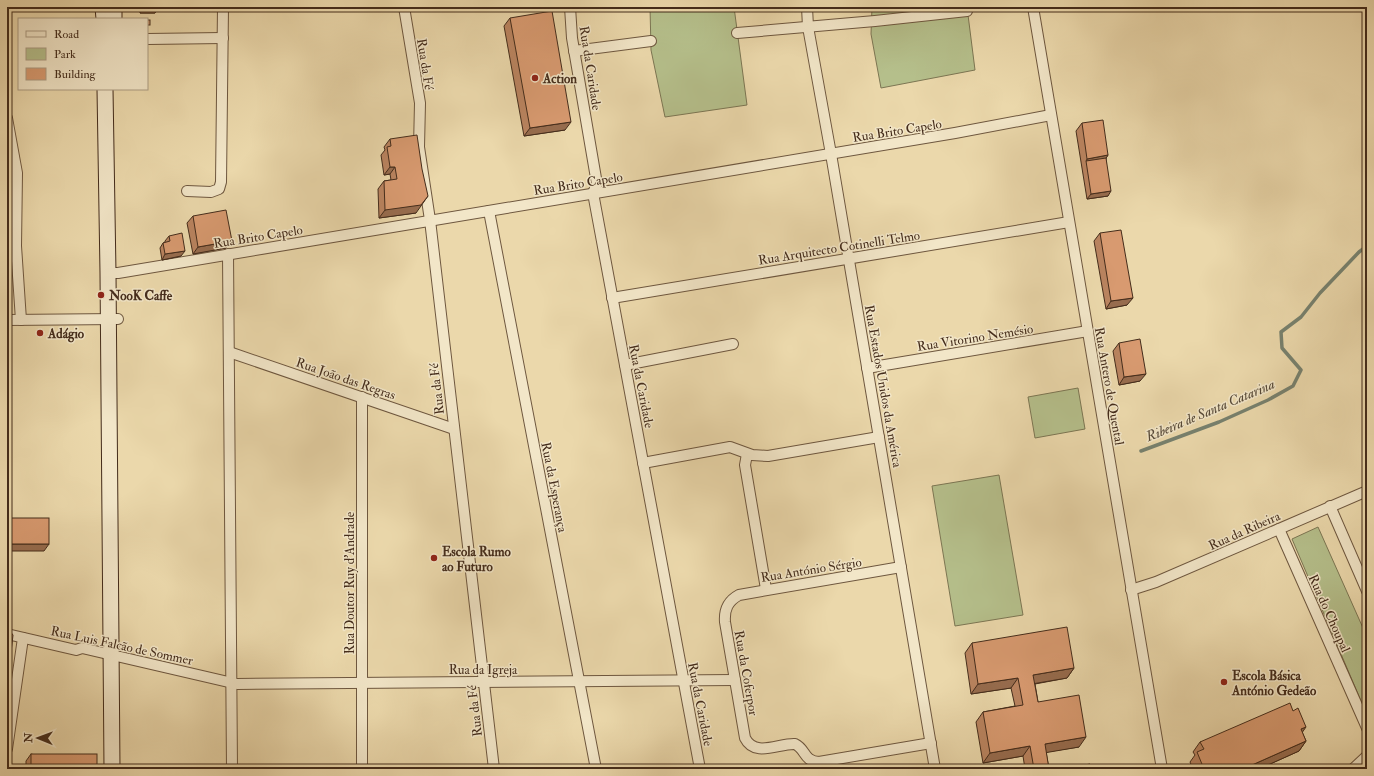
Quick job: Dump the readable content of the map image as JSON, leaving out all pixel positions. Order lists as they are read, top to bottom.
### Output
{
  "streets": {
    "street": [
      "Rua da Fé",
      "Rua da Caridade",
      "Rua Brito Capelo",
      "Rua Arquitecto Cotinelli Telmo",
      "Rua Vitorino Nemésio",
      "Rua João das Regras",
      "Rua Estados Unidos da América",
      "Rua Antero de Quental",
      "Rua da Esperança",
      "Rua da Ribeira",
      "Rua António Sérgio",
      "Rua Doutor Ruy d'Andrade",
      "Rua do Choupal",
      "Rua Luis Falcão de Sommer",
      "Rua da Igreja",
      "Rua da Coferpor"
    ]
  },
  "crossings": [
    ["Rua da Fé", "Rua Brito Capelo"],
    ["Rua da Fé", "Rua João das Regras"],
    ["Rua da Fé", "Rua da Igreja"],
    ["Rua da Caridade", "Rua Brito Capelo"],
    ["Rua da Caridade", "Rua Arquitecto Cotinelli Telmo"],
    ["Rua da Caridade", "Rua da Igreja"],
    ["Rua Brito Capelo", "Rua Estados Unidos da América"],
    ["Rua Brito Capelo", "Rua Antero de Quental"],
    ["Rua Brito Capelo", "Rua da Esperança"],
    ["Rua Arquitecto Cotinelli Telmo", "Rua Estados Unidos da América"],
    ["Rua Arquitecto Cotinelli Telmo", "Rua Antero de Quental"],
    ["Rua Vitorino Nemésio", "Rua Estados Unidos da América"],
    ["Rua Vitorino Nemésio", "Rua Antero de Quental"],
    ["Rua João das Regras", "Rua Doutor Ruy d'Andrade"],
    ["Rua Estados Unidos da América", "Rua António Sérgio"],
    ["Rua Antero de Quental", "Rua da Ribeira"],
    ["Rua da Esperança", "Rua da Igreja"],
    ["Rua da Ribeira", "Rua do Choupal"],
    ["Rua António Sérgio", "Rua da Coferpor"],
    ["Rua Doutor Ruy d'Andrade", "Rua da Igreja"],
    ["Rua Luis Falcão de Sommer", "Rua da Igreja"],
    ["Rua da Igreja", "Rua da Coferpor"]
  ],
  "water": ["Ribeira de Santa Catarina"],
  "places": [
    "Action",
    "NooK Caffe",
    "Adágio",
    "Escola Rumo ao Futuro",
    "Escola Básica António Gedeão"
  ],
  "legend": ["Road", "Park", "Building"],
  "north": "left"
}
